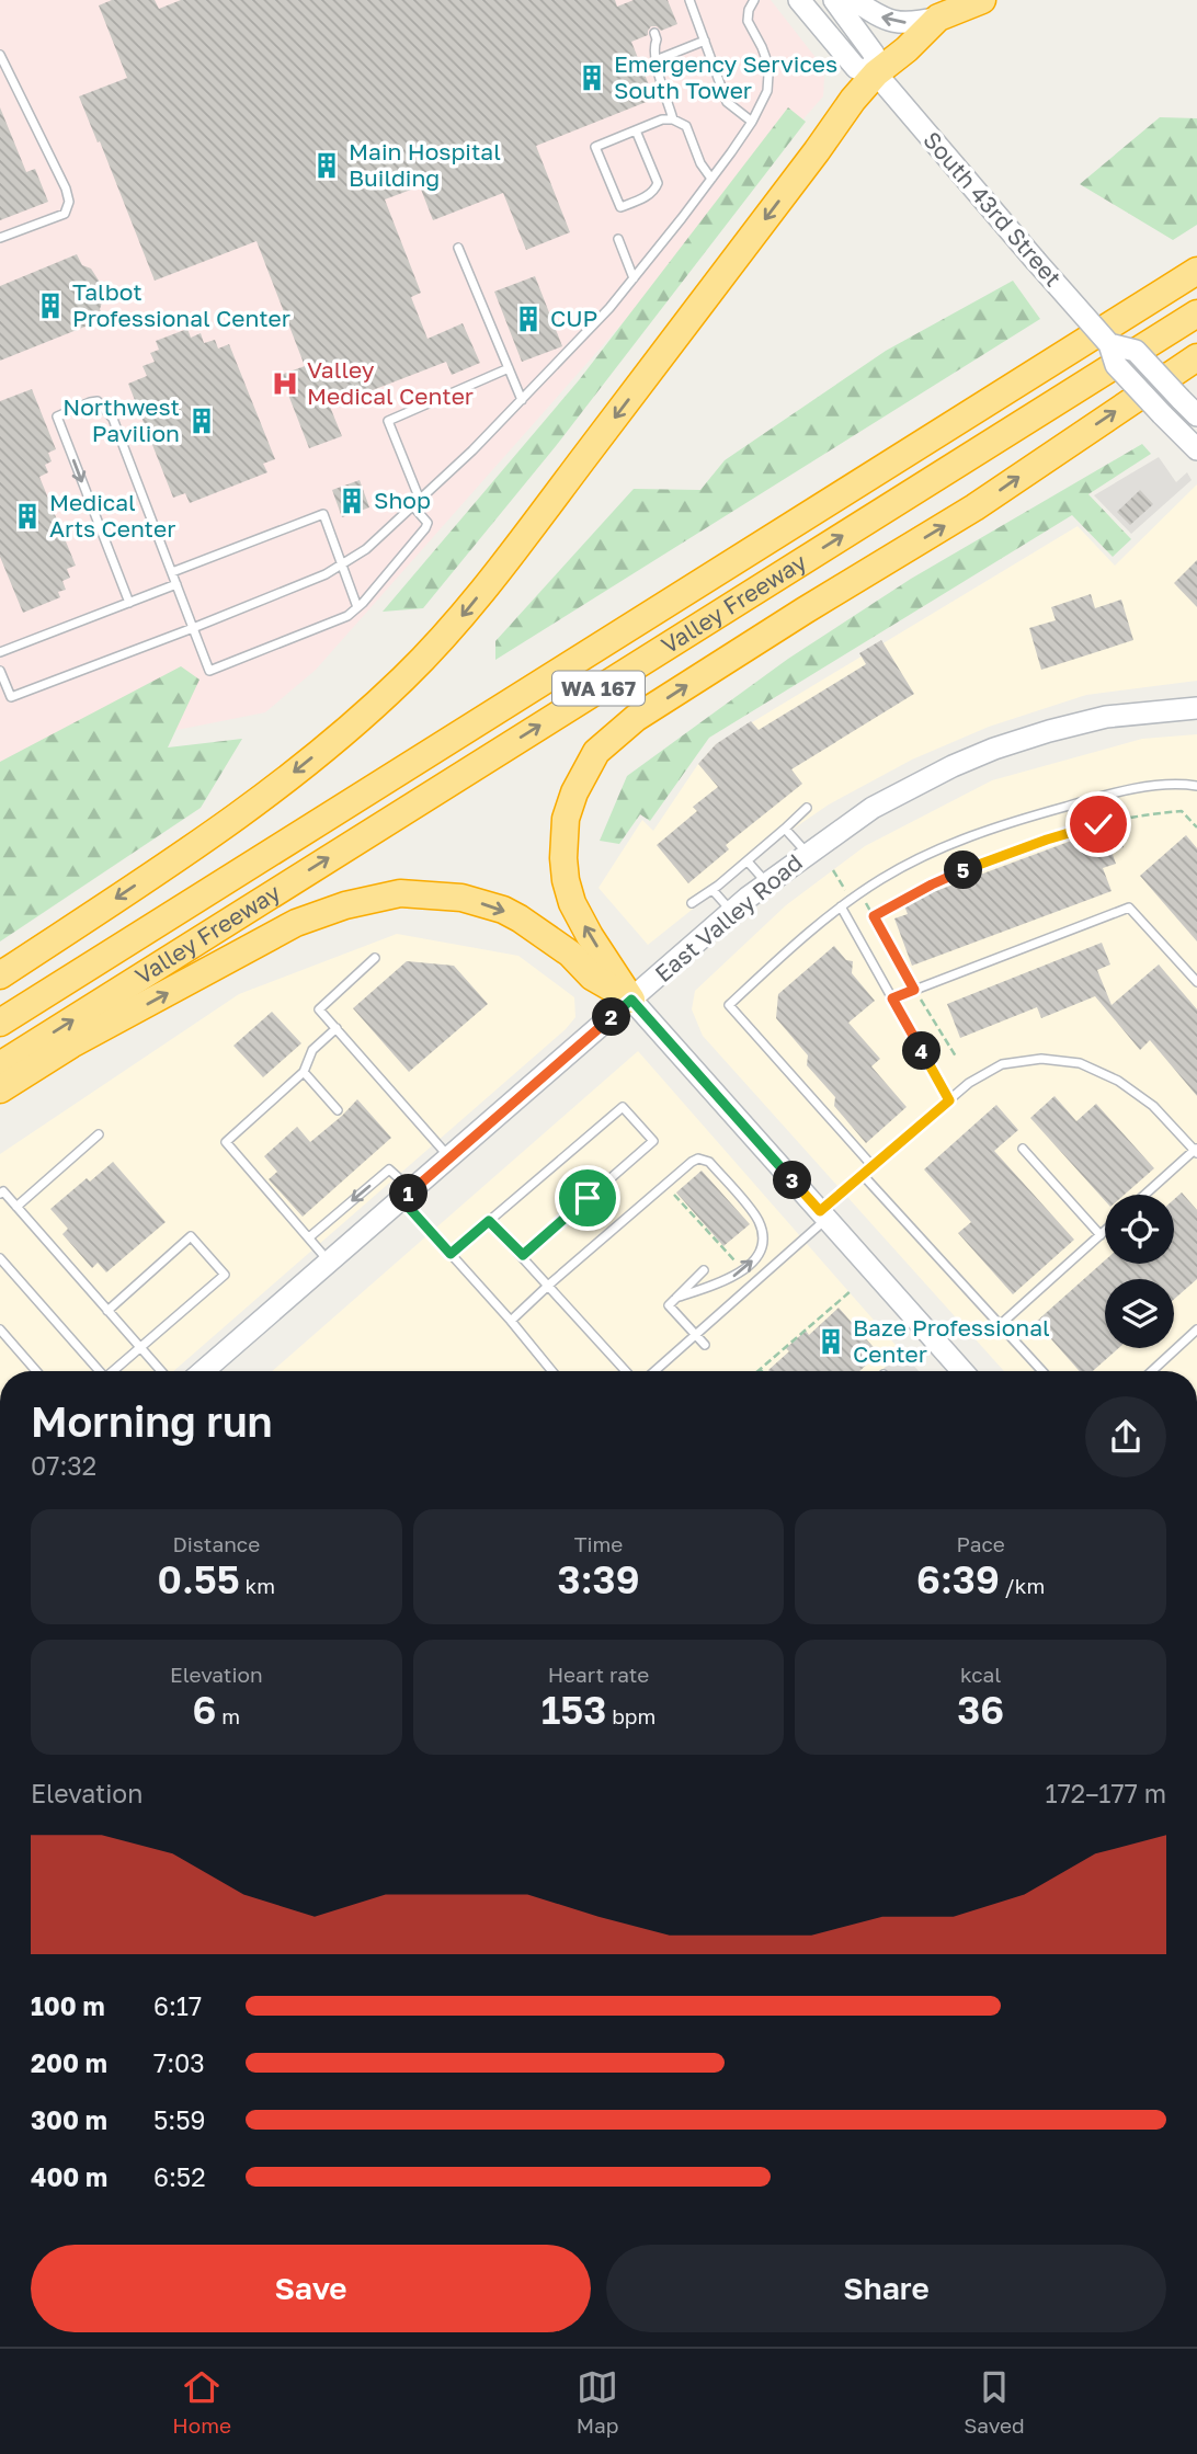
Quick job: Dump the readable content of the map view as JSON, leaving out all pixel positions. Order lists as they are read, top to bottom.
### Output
{
  "streets": {
    "highway": ["Valley Freeway", "WA 167"],
    "main road": ["South 43rd Street", "East Valley Road"]
  },
  "places": {
    "building": [
      "Emergency Services South Tower",
      "Main Hospital Building",
      "Talbot Professional Center",
      "CUP",
      "Northwest Pavilion",
      "Shop",
      "Medical Arts Center",
      "Baze Professional Center"
    ],
    "hospital": ["Valley Medical Center"]
  },
  "page": {
    "pins": [
      "5",
      "2",
      "4",
      "3",
      "1"
    ],
    "heading": ["Morning run", "07:32"],
    "stats": [
      ["Distance", "0.55 km"],
      ["Time", "3:39"],
      ["Pace", "6:39 /km"],
      ["Elevation", "6 m"],
      ["Heart rate", "153 bpm"],
      ["kcal", "36"]
    ],
    "chart": ["Elevation", "172–177 m"],
    "list": [
      {
        "name": "100 m",
        "note": "6:17"
      },
      {
        "name": "200 m",
        "note": "7:03"
      },
      {
        "name": "300 m",
        "note": "5:59"
      },
      {
        "name": "400 m",
        "note": "6:52"
      }
    ],
    "buttons": ["Save", "Share"],
    "tabs": ["Home", "Map", "Saved"]
  }
}
